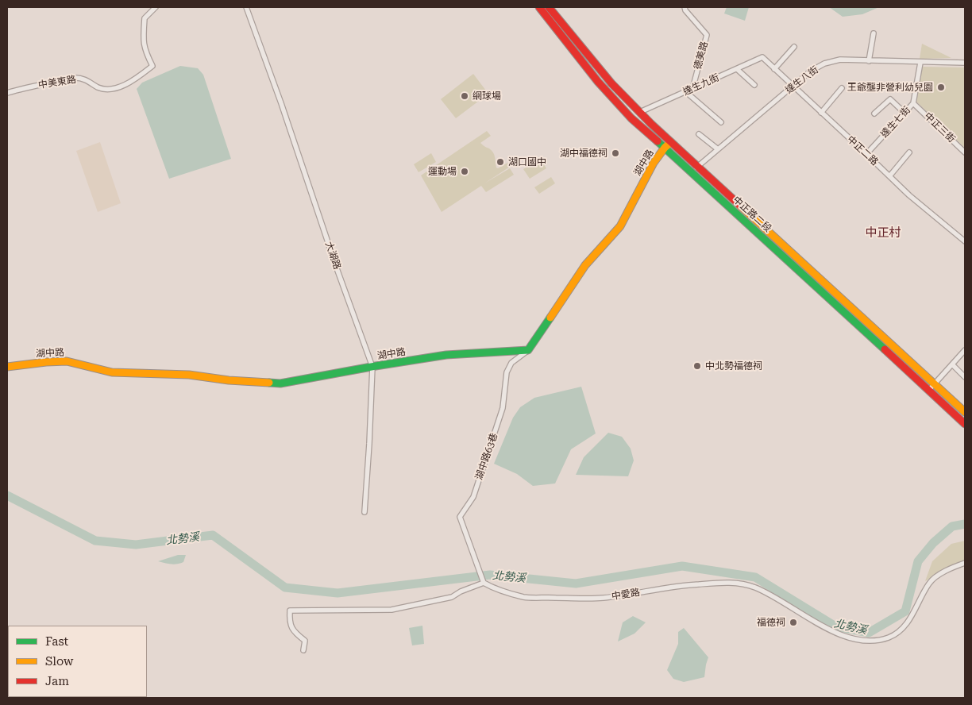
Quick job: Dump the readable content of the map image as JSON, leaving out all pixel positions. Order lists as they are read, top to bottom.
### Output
{
  "streets": {
    "main road": ["湖中路", "中正路二段"],
    "street": [
      "德美路",
      "達生八街",
      "中美東路",
      "達生九街",
      "達生七街",
      "中正三街",
      "中正二路",
      "大湖路",
      "湖中路63巷",
      "中愛路"
    ]
  },
  "crossings": [
    ["德美路", "達生九街"],
    ["達生八街", "達生七街"],
    ["達生八街", "中正二路"],
    ["達生八街", "中正路二段"],
    ["達生九街", "中正二路"],
    ["達生九街", "中正路二段"],
    ["達生七街", "中正三街"],
    ["達生七街", "中正二路"],
    ["湖中路", "中正路二段"],
    ["湖中路", "大湖路"],
    ["湖中路", "湖中路63巷"],
    ["湖中路63巷", "中愛路"]
  ],
  "districts": ["中正村"],
  "water": ["北勢溪"],
  "places": [
    "王爺壟非營利幼兒園",
    "網球場",
    "湖中福德祠",
    "湖口國中",
    "運動場",
    "中北勢福德祠",
    "福德祠"
  ],
  "legend": ["Fast", "Slow", "Jam"]
}
